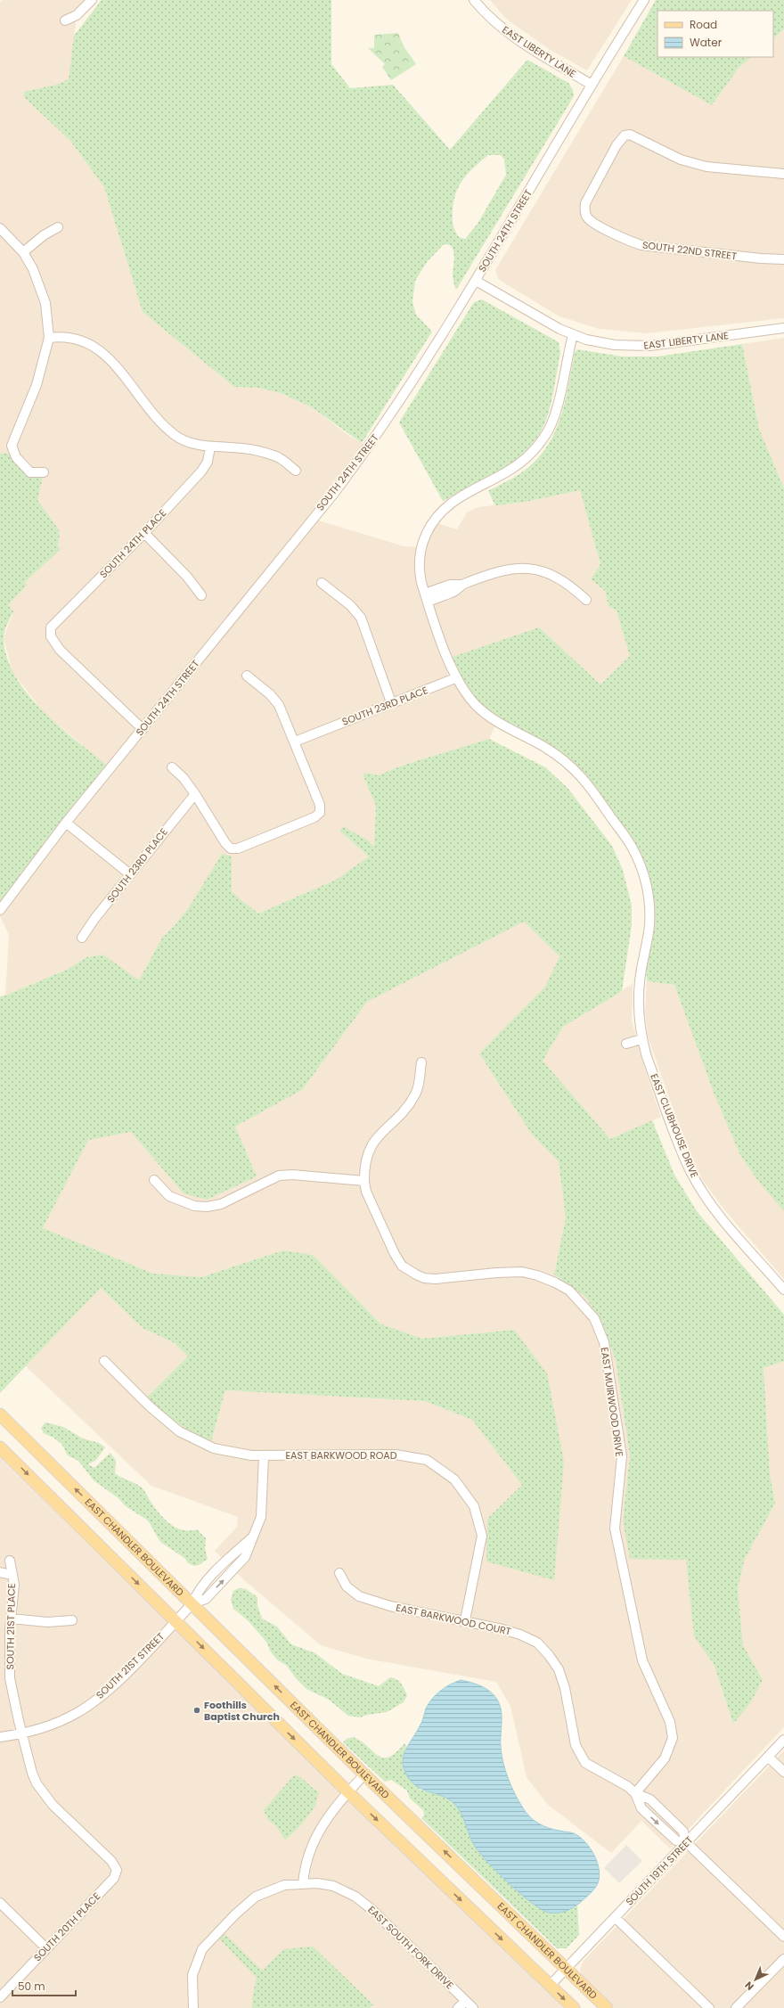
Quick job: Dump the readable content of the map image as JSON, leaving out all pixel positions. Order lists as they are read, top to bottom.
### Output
{
  "streets": {
    "main road": ["EAST CHANDLER BOULEVARD"],
    "street": [
      "EAST LIBERTY LANE",
      "SOUTH 24TH STREET",
      "SOUTH 22ND STREET",
      "SOUTH 24TH PLACE",
      "SOUTH 23RD PLACE",
      "EAST CLUBHOUSE DRIVE",
      "EAST MUIRWOOD DRIVE",
      "EAST BARKWOOD ROAD",
      "EAST BARKWOOD COURT",
      "SOUTH 21ST PLACE",
      "SOUTH 21ST STREET",
      "SOUTH 19TH STREET",
      "SOUTH 20TH PLACE",
      "EAST SOUTH FORK DRIVE"
    ]
  },
  "crossings": [
    ["EAST LIBERTY LANE", "SOUTH 24TH STREET"],
    ["EAST LIBERTY LANE", "EAST CLUBHOUSE DRIVE"],
    ["SOUTH 24TH STREET", "SOUTH 24TH PLACE"],
    ["SOUTH 23RD PLACE", "EAST CLUBHOUSE DRIVE"],
    ["EAST MUIRWOOD DRIVE", "EAST BARKWOOD COURT"],
    ["EAST BARKWOOD ROAD", "EAST BARKWOOD COURT"],
    ["EAST BARKWOOD ROAD", "SOUTH 21ST STREET"],
    ["EAST CHANDLER BOULEVARD", "SOUTH 21ST STREET"],
    ["EAST CHANDLER BOULEVARD", "SOUTH 19TH STREET"],
    ["EAST BARKWOOD COURT", "SOUTH 19TH STREET"],
    ["SOUTH 21ST PLACE", "SOUTH 21ST STREET"],
    ["SOUTH 21ST PLACE", "SOUTH 20TH PLACE"]
  ],
  "places": ["Foothills Baptist Church"],
  "legend": ["Road", "Water"],
  "scale_bar": "50 m",
  "north": "bottom left"
}
